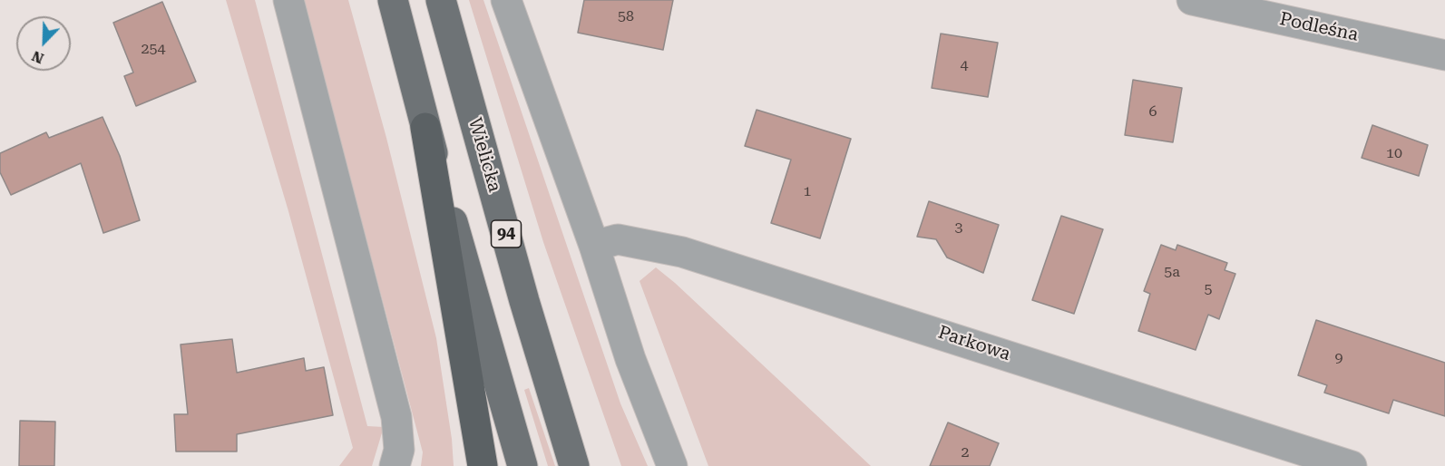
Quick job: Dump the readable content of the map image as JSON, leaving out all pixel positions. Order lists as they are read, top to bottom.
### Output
{
  "streets": {
    "main road": ["Wielicka", "94"],
    "street": ["Podleśna", "Parkowa"]
  },
  "house_numbers": [
    "58",
    "254",
    "4",
    "6",
    "10",
    "1",
    "3",
    "5a",
    "5",
    "9",
    "2"
  ],
  "north": "bottom left"
}
